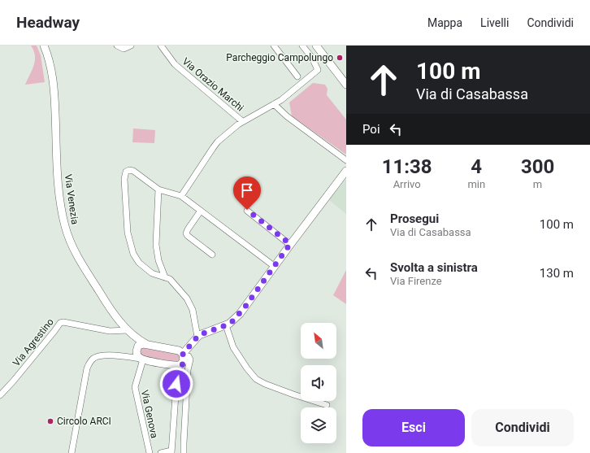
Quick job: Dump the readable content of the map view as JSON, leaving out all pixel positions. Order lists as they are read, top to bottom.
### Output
{
  "streets": {
    "street": [
      "Via Orazio Marchi",
      "Via Venezia",
      "Via Agrestino",
      "Via Genova"
    ]
  },
  "crossings": [
    ["Via Venezia", "Via Agrestino"],
    ["Via Venezia", "Via Genova"]
  ],
  "places": ["Parcheggio Campolungo", "Circolo ARCI"],
  "north": "top left",
  "page": {
    "header": "Headway",
    "nav": ["Mappa", "Livelli", "Condividi"],
    "turn": ["100 m", "Via di Casabassa"],
    "then": "Poi",
    "eta": [
      "11:38",
      "Arrivo",
      "4",
      "min",
      "300",
      "m"
    ],
    "list": [
      {
        "name": "Prosegui",
        "note": "Via di Casabassa",
        "value": "100 m"
      },
      {
        "name": "Svolta a sinistra",
        "note": "Via Firenze",
        "value": "130 m"
      }
    ],
    "buttons": ["Esci", "Condividi"]
  }
}
